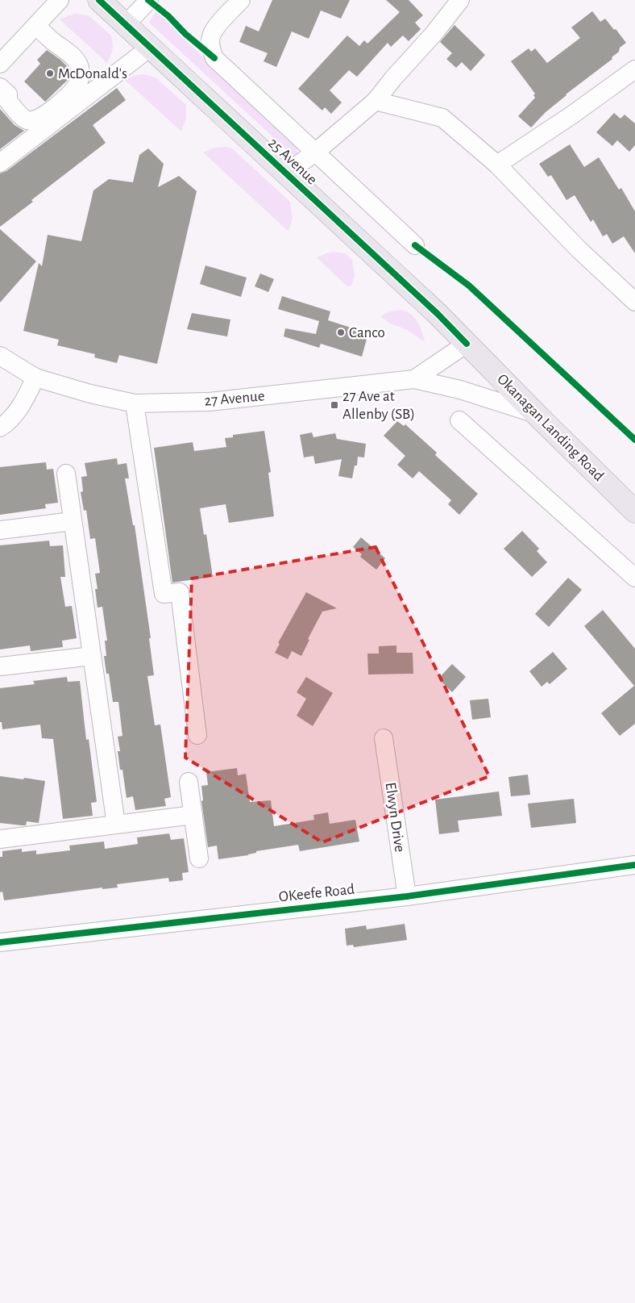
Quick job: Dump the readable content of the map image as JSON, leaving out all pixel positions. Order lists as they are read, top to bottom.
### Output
{
  "streets": {
    "main road": ["25 Avenue", "Okanagan Landing Road"],
    "street": ["27 Avenue", "Elwyn Drive", "OKeefe Road"]
  },
  "crossings": [
    ["25 Avenue", "27 Avenue"],
    ["25 Avenue", "Okanagan Landing Road"],
    ["27 Avenue", "Okanagan Landing Road"],
    ["Elwyn Drive", "OKeefe Road"]
  ],
  "places": {
    "other": ["McDonald's", "Canco"],
    "transit": ["27 Ave at Allenby (SB)"]
  }
}
